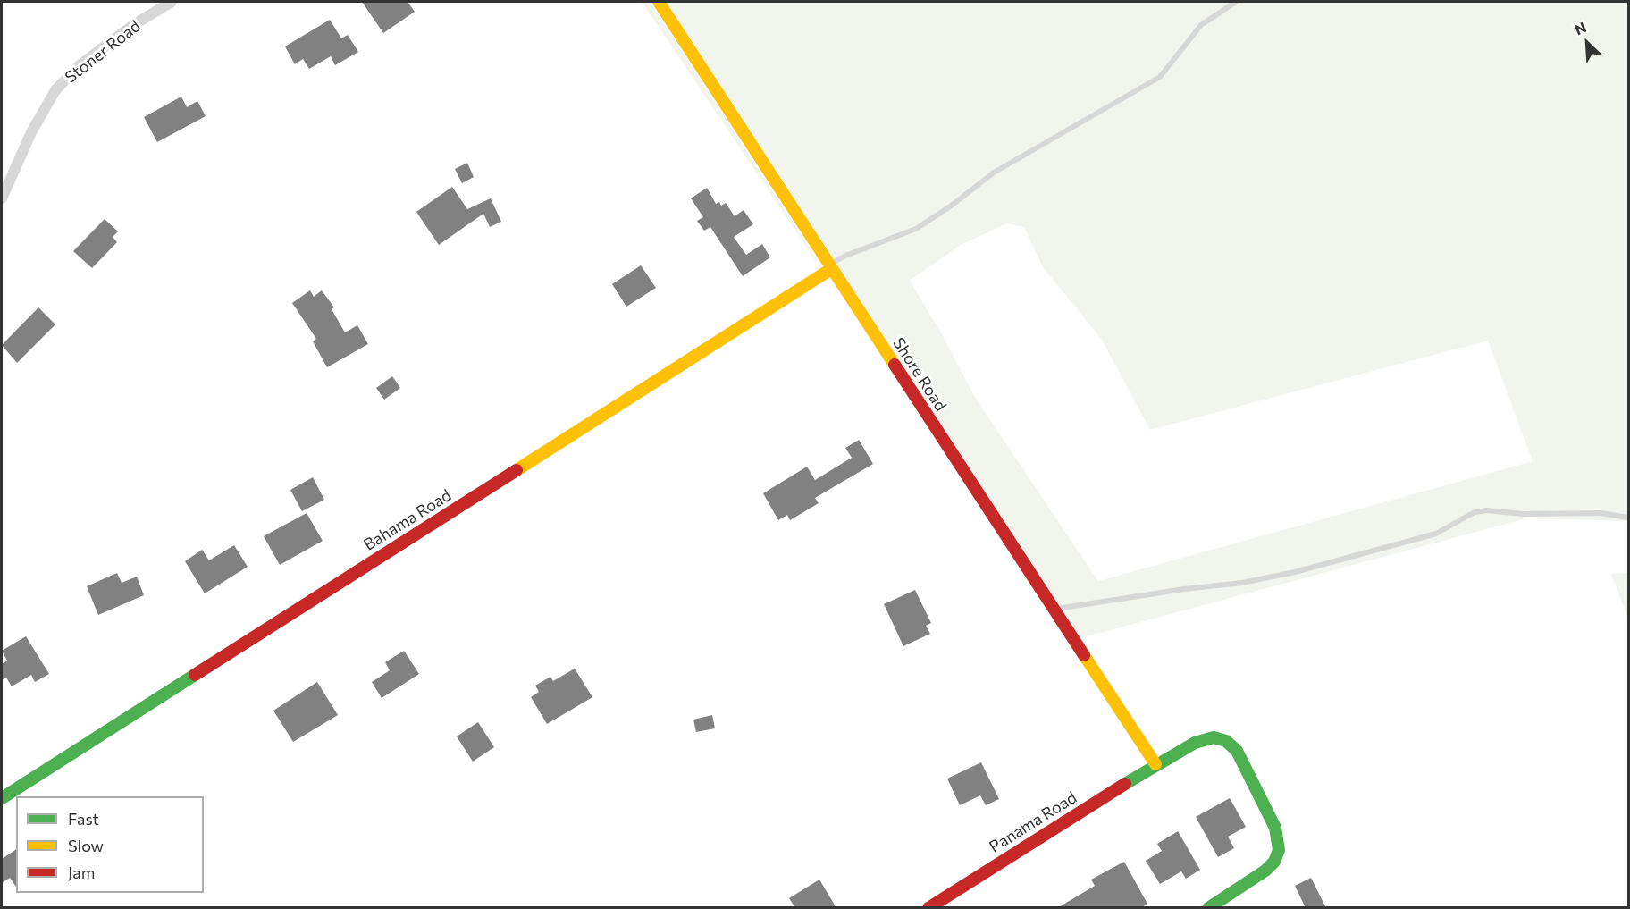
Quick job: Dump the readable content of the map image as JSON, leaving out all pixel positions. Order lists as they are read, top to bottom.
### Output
{
  "streets": {
    "street": [
      "Stoner Road",
      "Shore Road",
      "Bahama Road",
      "Panama Road"
    ]
  },
  "crossings": [
    ["Shore Road", "Bahama Road"],
    ["Shore Road", "Panama Road"]
  ],
  "legend": ["Fast", "Slow", "Jam"],
  "north": "top left"
}
